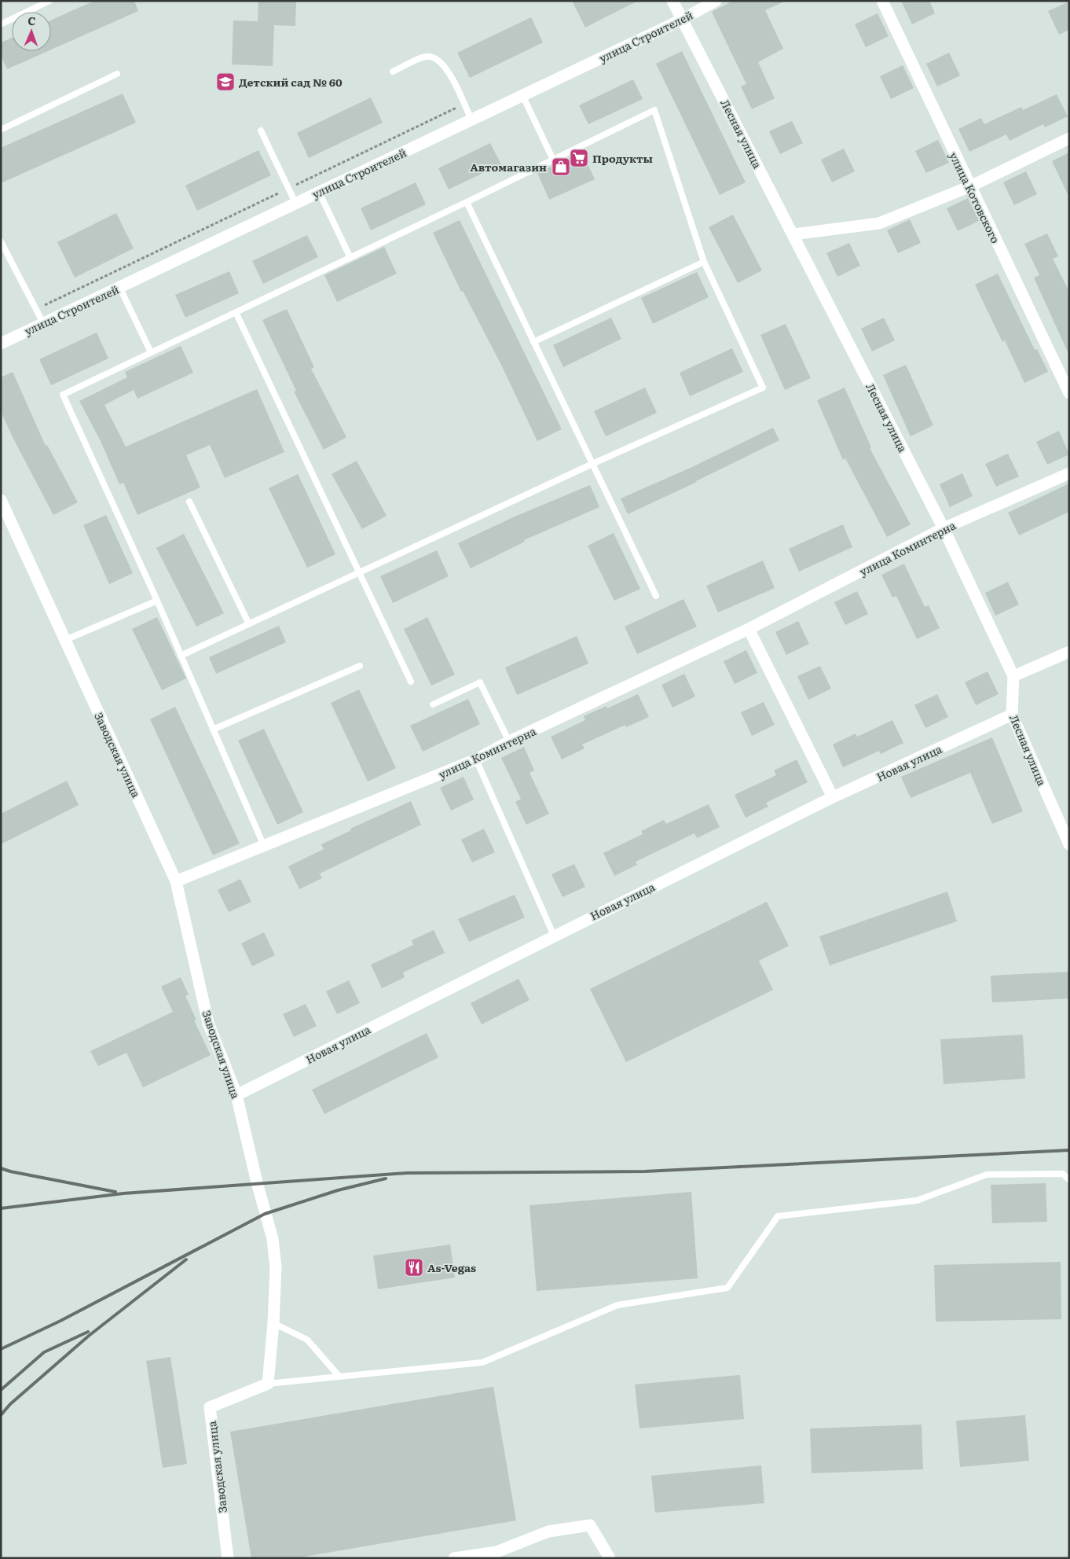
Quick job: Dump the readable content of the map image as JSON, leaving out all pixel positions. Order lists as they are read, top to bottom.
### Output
{
  "streets": {
    "street": [
      "улица Строителей",
      "Лесная улица",
      "улица Котовского",
      "улица Коминтерна",
      "Заводская улица",
      "Новая улица"
    ]
  },
  "crossings": [
    ["улица Строителей", "Лесная улица"],
    ["Лесная улица", "улица Коминтерна"],
    ["Лесная улица", "Новая улица"],
    ["улица Коминтерна", "Заводская улица"],
    ["Заводская улица", "Новая улица"]
  ],
  "places": {
    "school or university": ["Детский сад № 60"],
    "supermarket": ["Продукты"],
    "shop": ["Автомагазин"],
    "restaurant": ["As-Vegas"]
  },
  "north": "top"
}
